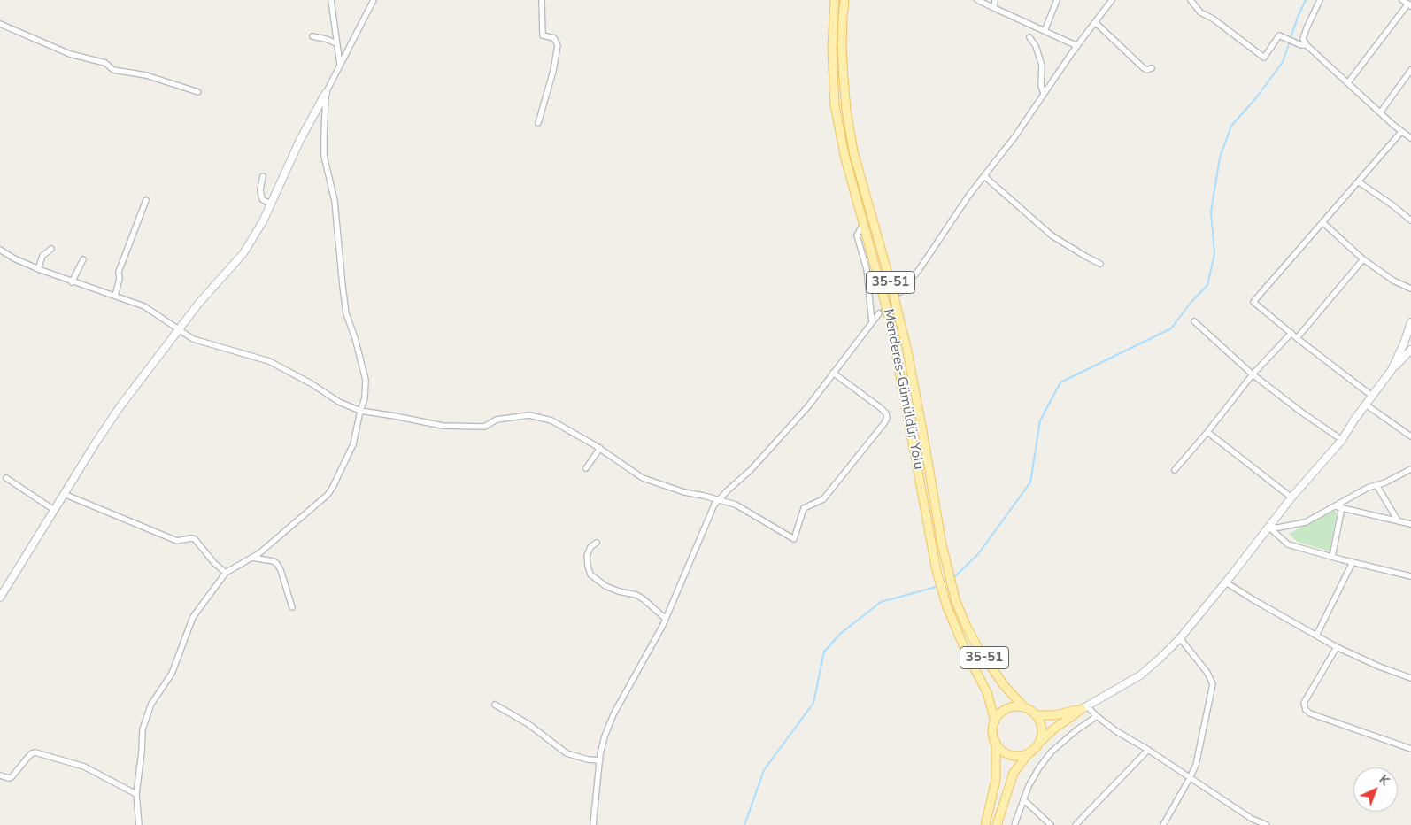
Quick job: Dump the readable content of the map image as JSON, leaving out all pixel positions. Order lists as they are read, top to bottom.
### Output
{
  "streets": {
    "main road": ["35-51", "Menderes-Gümüldür Yolu"]
  },
  "crossings": [
    ["35-51", "Menderes-Gümüldür Yolu"]
  ],
  "north": "top right"
}
